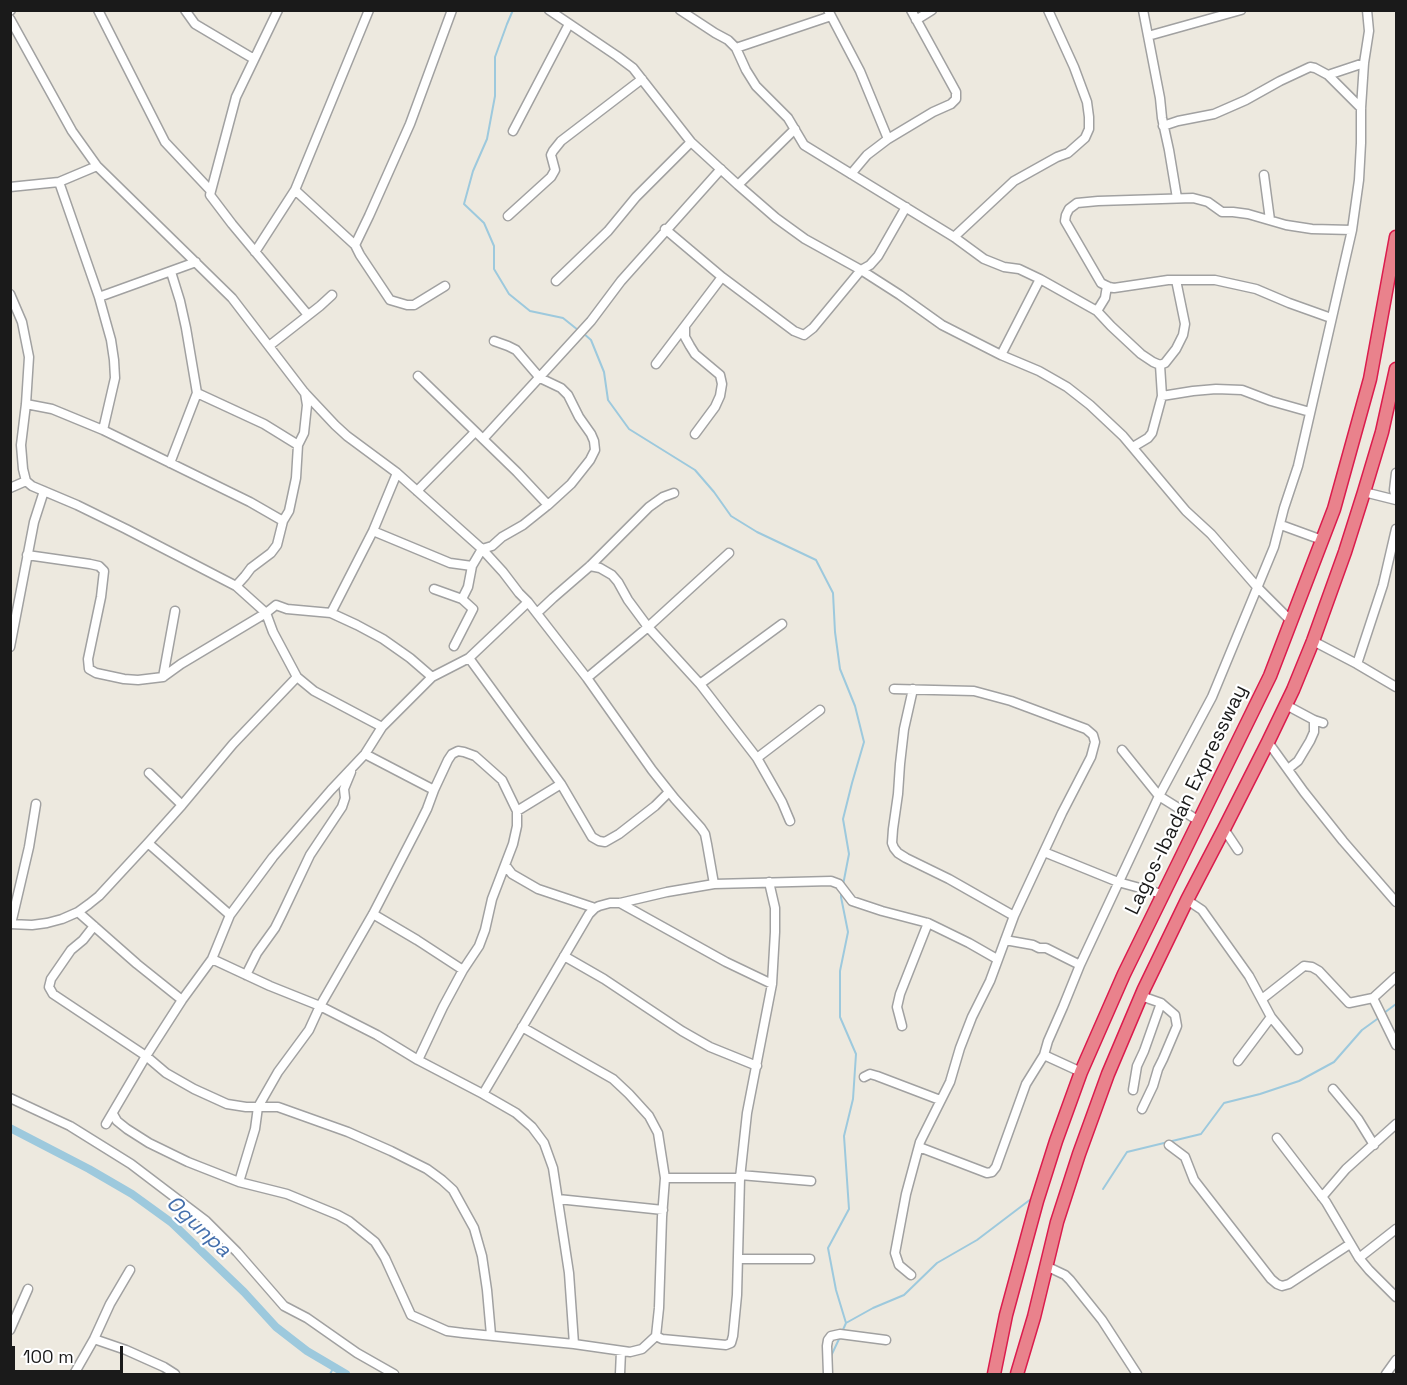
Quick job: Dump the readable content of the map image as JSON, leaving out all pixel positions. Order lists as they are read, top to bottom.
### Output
{
  "streets": {
    "highway": ["Lagos-Ibadan Expressway"]
  },
  "water": ["Ogunpa"],
  "scale_bar": "100 m"
}
